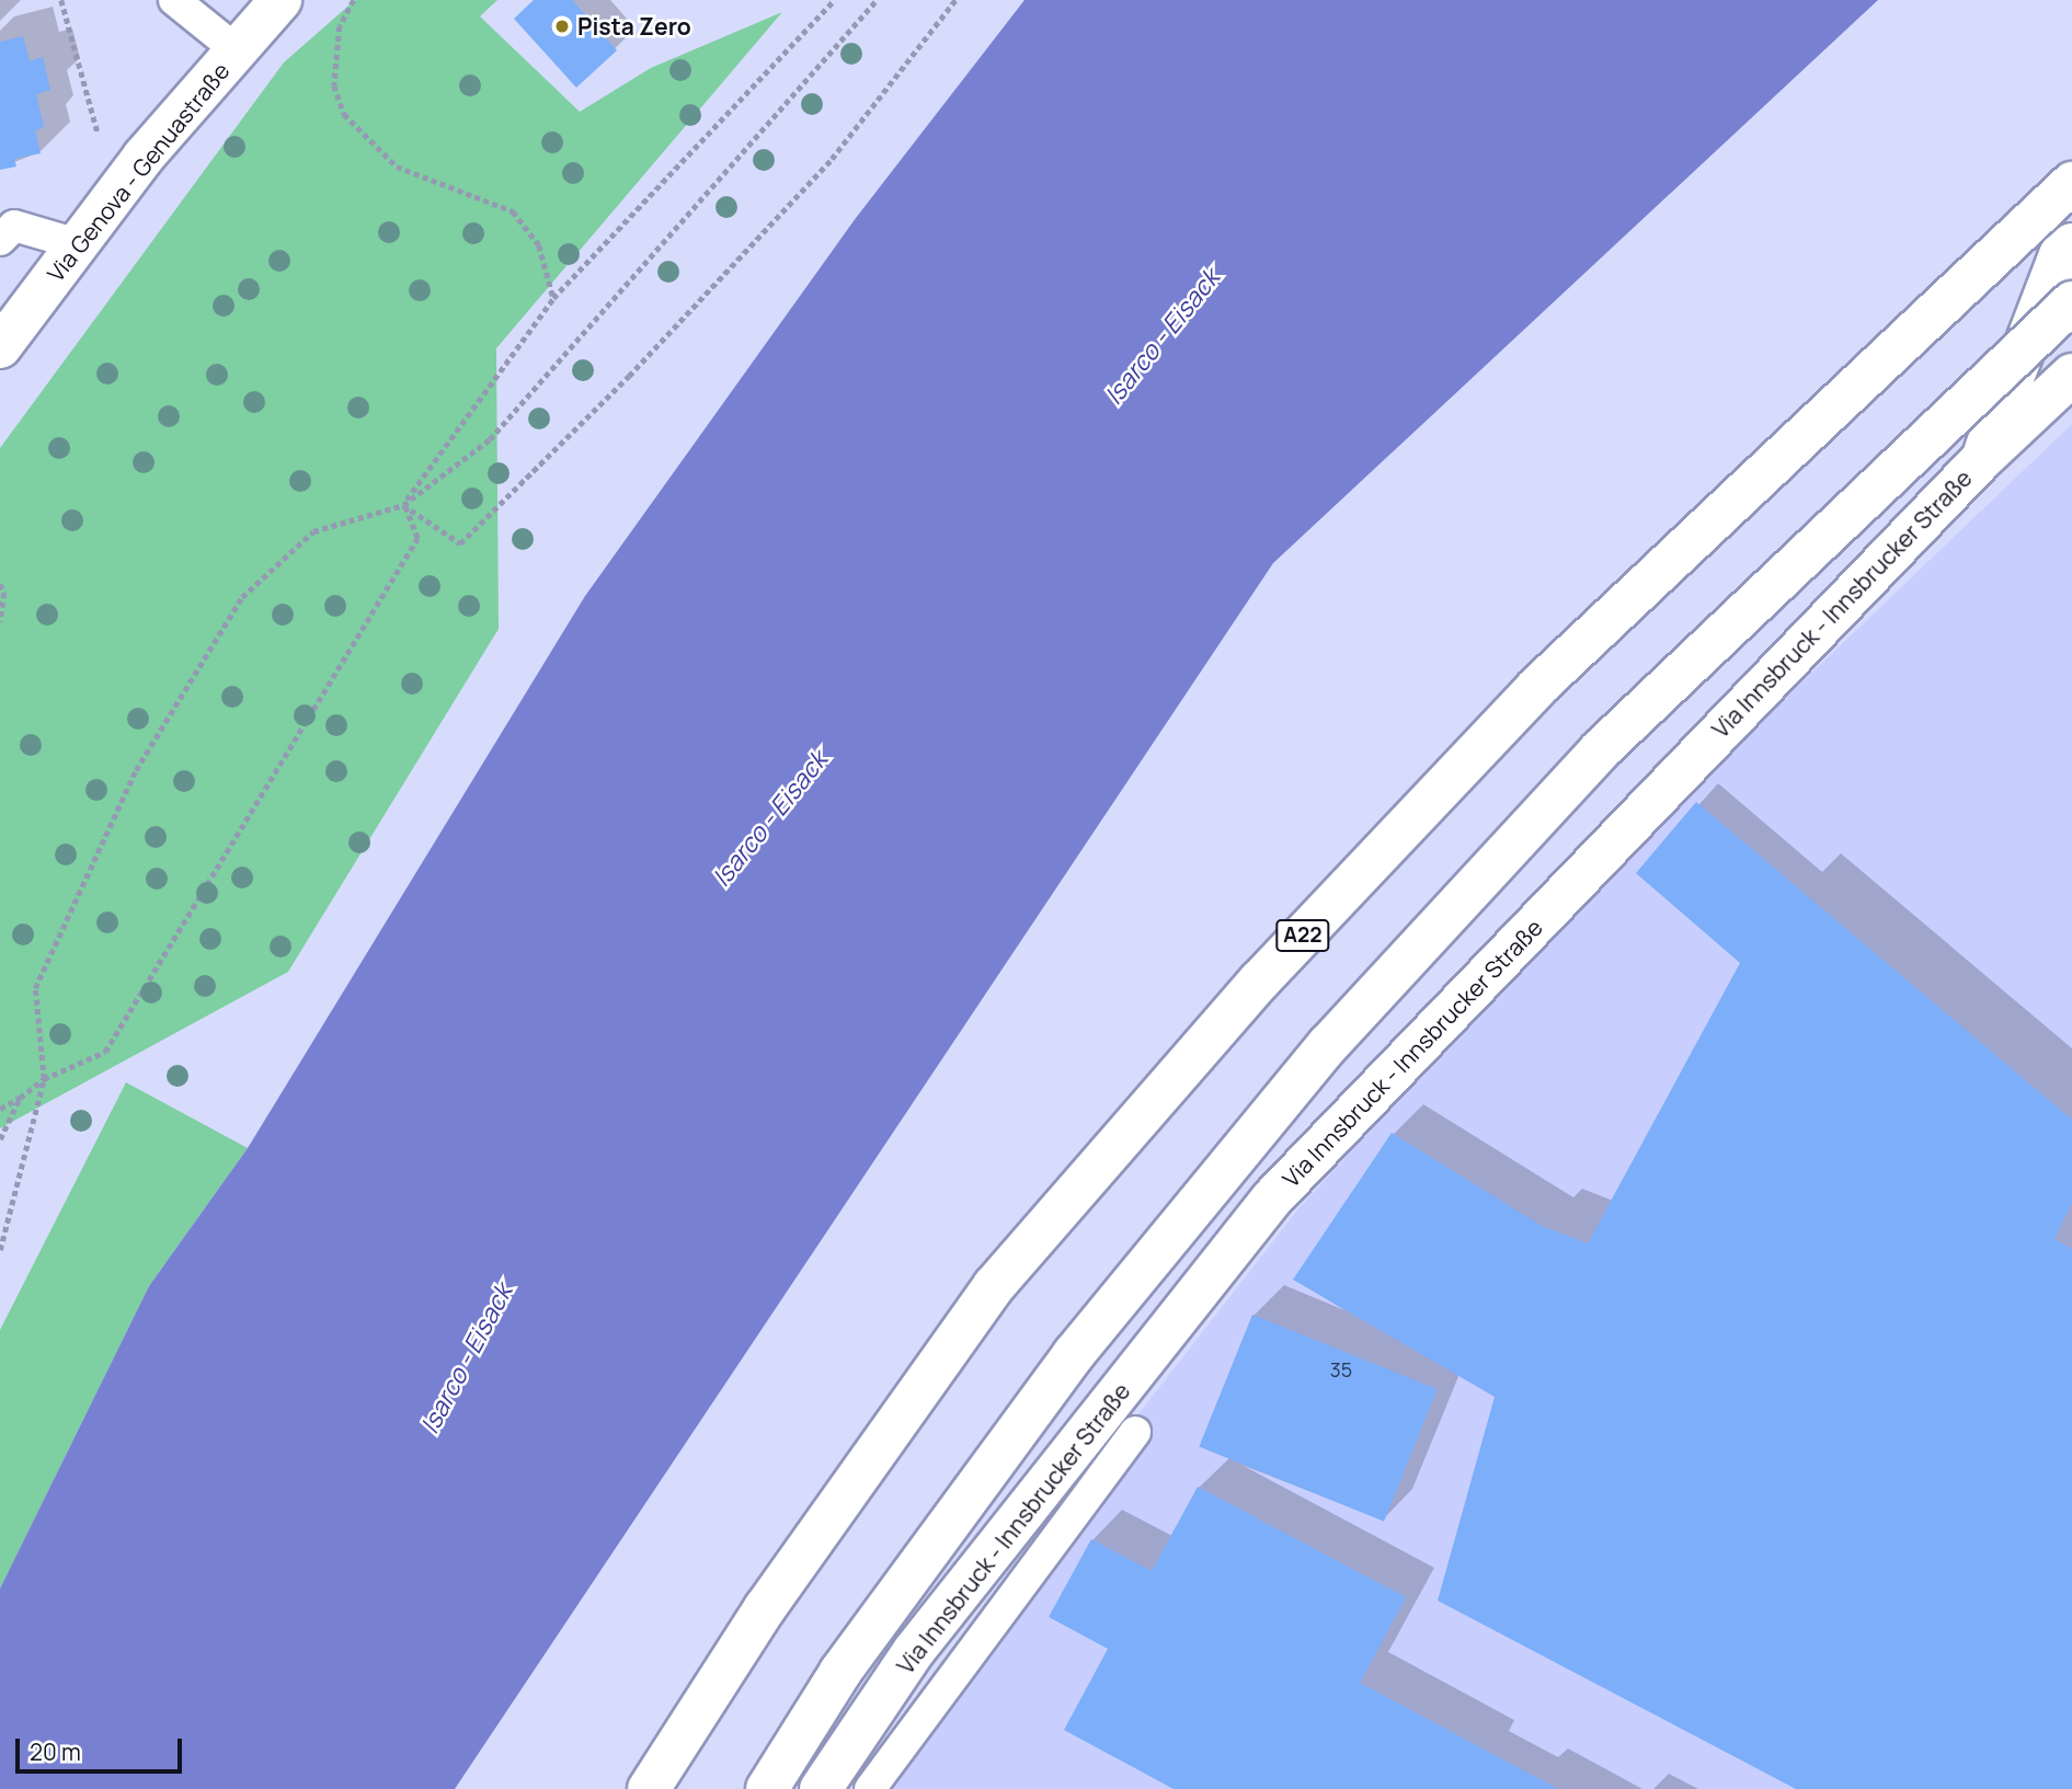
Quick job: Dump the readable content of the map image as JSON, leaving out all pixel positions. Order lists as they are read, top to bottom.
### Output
{
  "streets": {
    "main road": ["Via Genova - Genuastraße", "Via Innsbruck - Innsbrucker Straße", "A22"]
  },
  "water": ["Isarco - Eisack"],
  "places": ["Pista Zero"],
  "house_numbers": ["35"],
  "scale_bar": "20 m"
}
